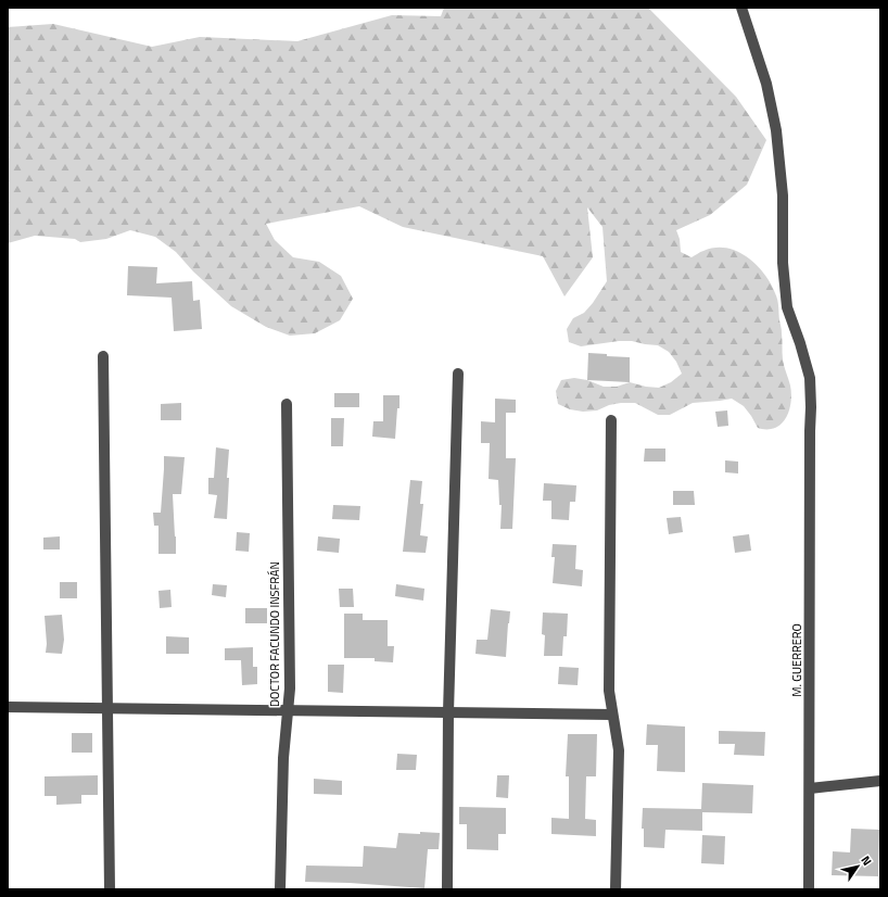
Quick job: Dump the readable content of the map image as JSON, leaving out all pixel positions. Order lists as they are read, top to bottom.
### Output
{
  "streets": {
    "street": ["DOCTOR FACUNDO INSFRÁN", "M. GUERRERO"]
  },
  "north": "top right"
}
